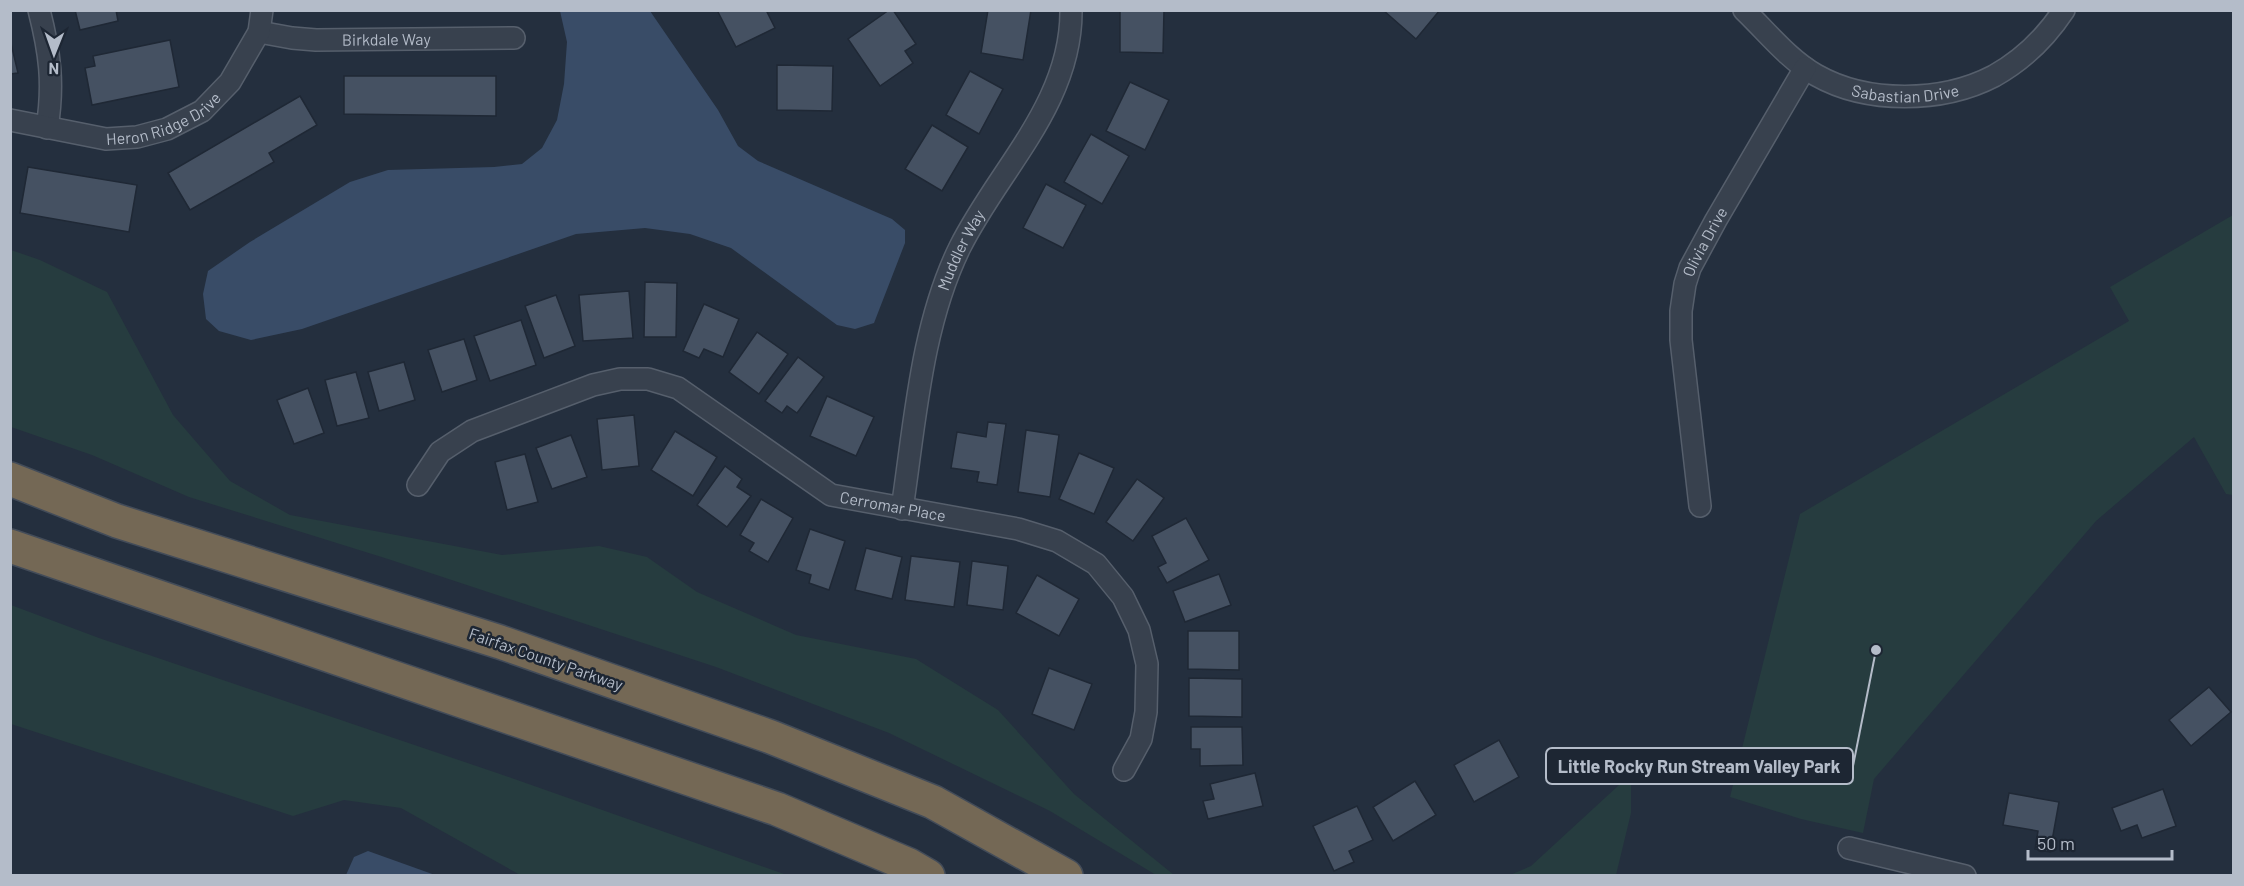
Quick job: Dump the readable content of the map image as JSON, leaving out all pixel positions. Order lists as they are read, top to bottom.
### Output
{
  "streets": {
    "highway": ["Fairfax County Parkway"],
    "street": [
      "Birkdale Way",
      "Sabastian Drive",
      "Heron Ridge Drive",
      "Olivia Drive",
      "Muddler Way",
      "Cerromar Place"
    ]
  },
  "crossings": [
    ["Birkdale Way", "Heron Ridge Drive"],
    ["Sabastian Drive", "Olivia Drive"],
    ["Muddler Way", "Cerromar Place"]
  ],
  "places": ["Little Rocky Run Stream Valley Park"],
  "scale_bar": "50 m",
  "north": "bottom"
}
